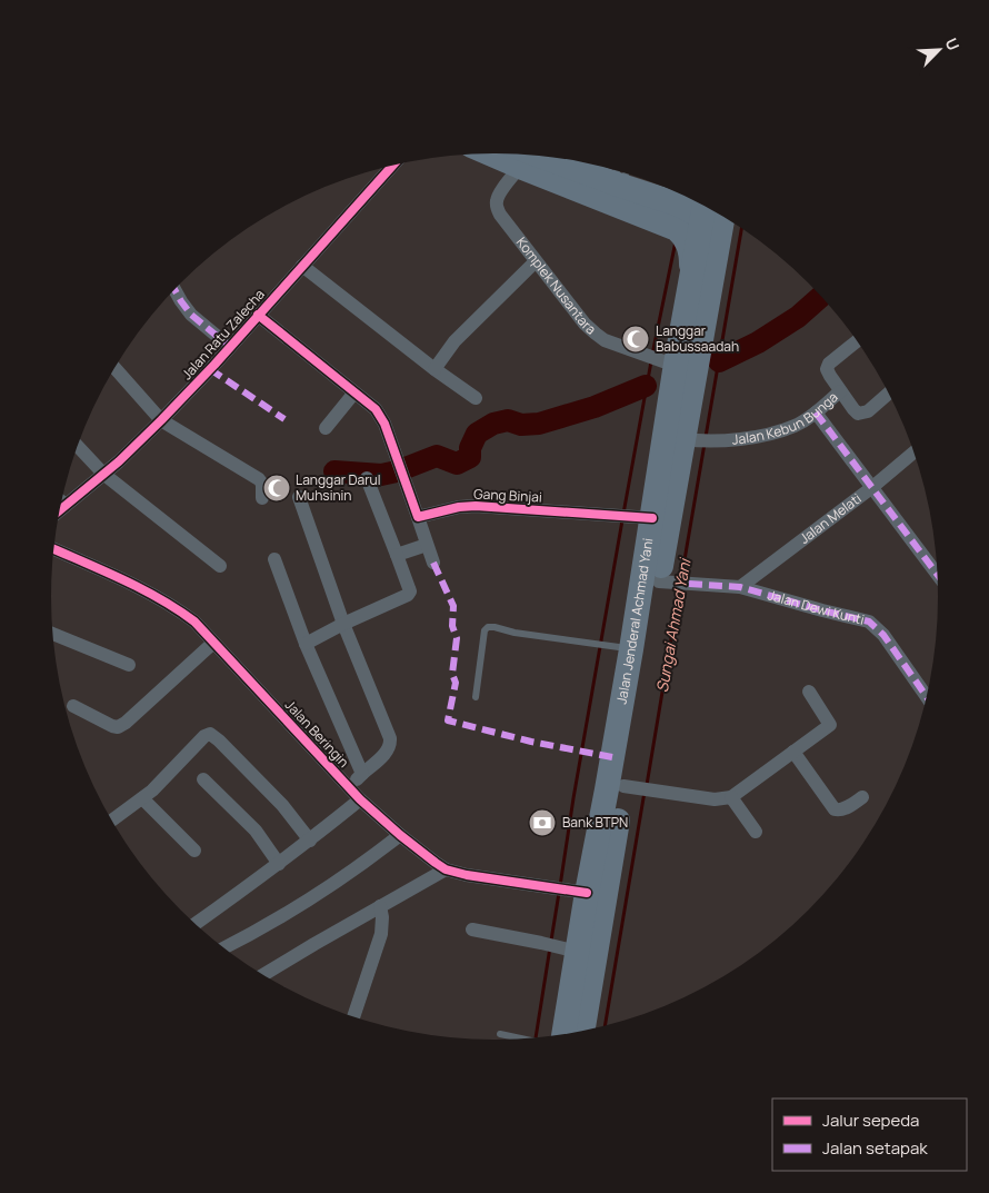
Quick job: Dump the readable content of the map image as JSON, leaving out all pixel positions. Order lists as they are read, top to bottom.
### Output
{
  "streets": {
    "highway": ["Jalan Jenderal Achmad Yani"],
    "street": [
      "Komplek Nusantara",
      "Jalan Ratu Zalecha",
      "Jalan Kebun Bunga",
      "Gang Binjai",
      "Jalan Melati",
      "Jalan Dewi Kunti",
      "Jalan Beringin"
    ]
  },
  "crossings": [
    ["Komplek Nusantara", "Jalan Jenderal Achmad Yani"],
    ["Jalan Kebun Bunga", "Jalan Jenderal Achmad Yani"],
    ["Gang Binjai", "Jalan Jenderal Achmad Yani"],
    ["Jalan Melati", "Jalan Dewi Kunti"],
    ["Jalan Dewi Kunti", "Jalan Jenderal Achmad Yani"],
    ["Jalan Jenderal Achmad Yani", "Jalan Beringin"]
  ],
  "water": ["Sungai Ahmad Yani"],
  "places": {
    "mosque": ["Langgar Babussaadah", "Langgar Darul Muhsinin"],
    "bank": ["Bank BTPN"]
  },
  "legend": ["Jalur sepeda", "Jalan setapak"],
  "north": "top right"
}
